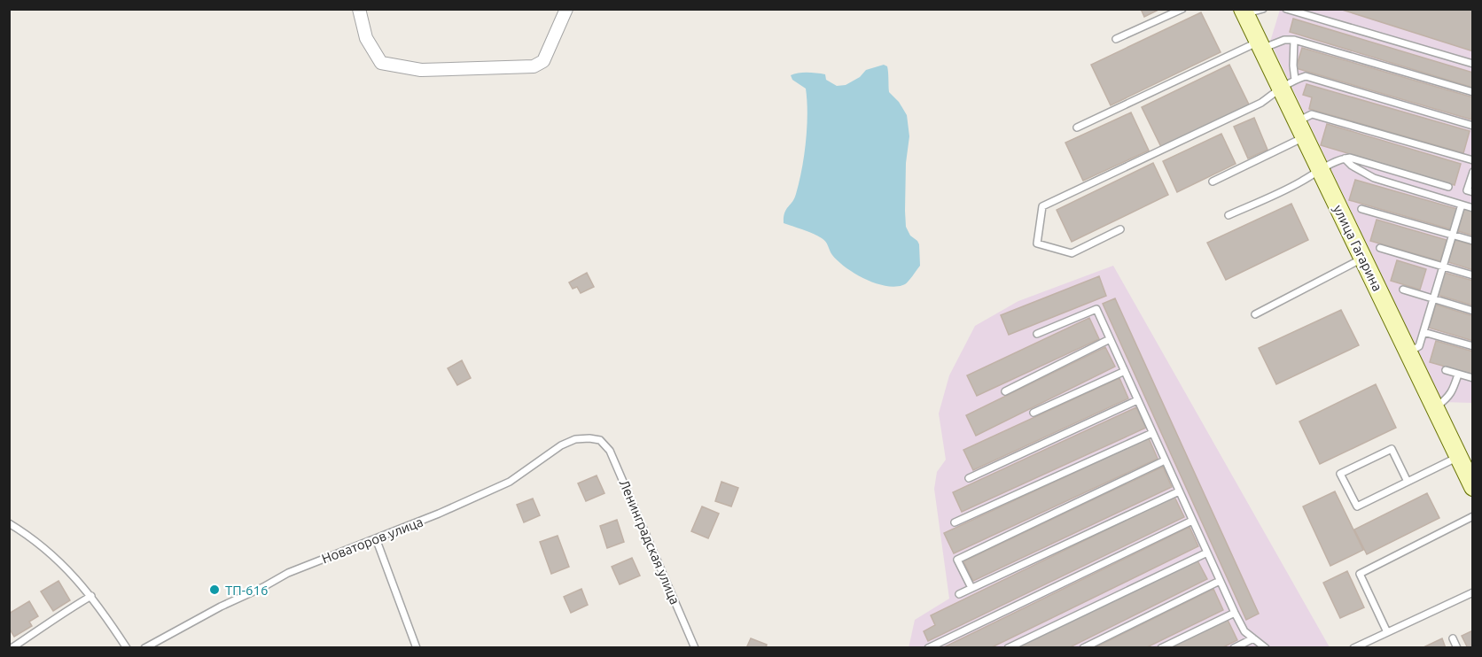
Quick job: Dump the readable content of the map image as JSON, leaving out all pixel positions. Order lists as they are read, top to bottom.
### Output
{
  "streets": {
    "street": ["улица Гагарина"],
    "lane": ["Новаторов улица", "Ленинградская улица"]
  },
  "crossings": [
    ["Новаторов улица", "Ленинградская улица"]
  ],
  "places": ["ТП-616"]
}
